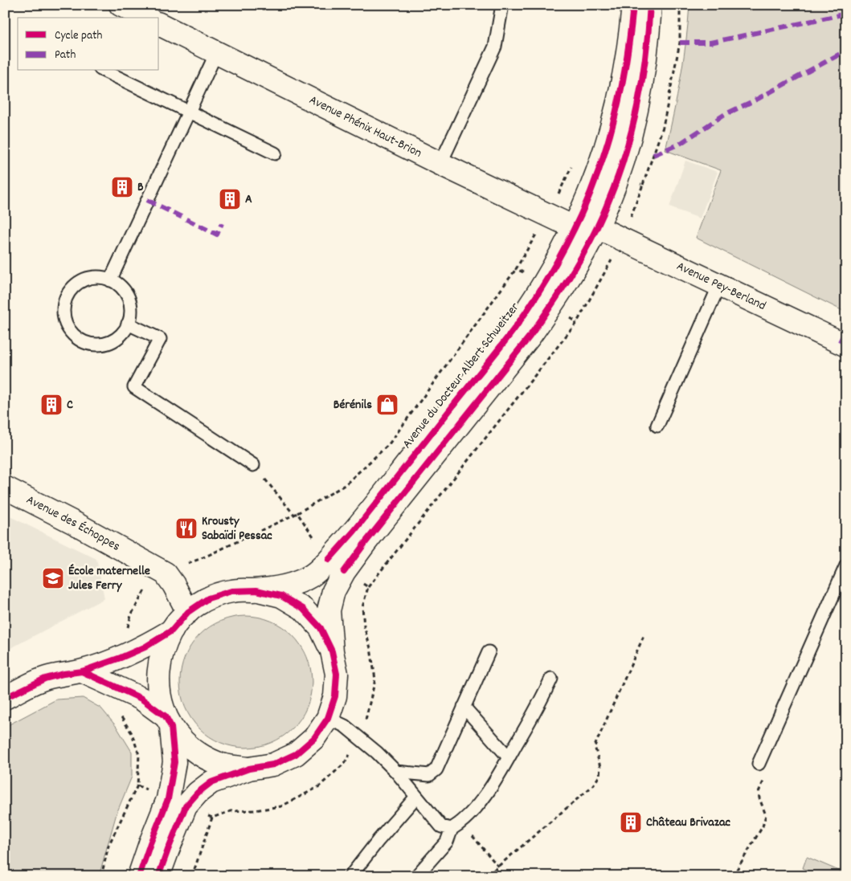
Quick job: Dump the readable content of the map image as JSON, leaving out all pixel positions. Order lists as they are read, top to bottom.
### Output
{
  "streets": {
    "main road": [
      "Avenue Phénix Haut-Brion",
      "Avenue Pey-Berland",
      "Avenue du Docteur Albert Schweitzer",
      "Avenue des Échoppes"
    ]
  },
  "crossings": [
    ["Avenue Phénix Haut-Brion", "Avenue du Docteur Albert Schweitzer"],
    ["Avenue Pey-Berland", "Avenue du Docteur Albert Schweitzer"],
    ["Avenue du Docteur Albert Schweitzer", "Avenue des Échoppes"]
  ],
  "places": {
    "building": [
      "B",
      "A",
      "C",
      "Château Brivazac"
    ],
    "shop": ["Bérénils"],
    "restaurant": ["Krousty Sabaïdi Pessac"],
    "school or university": ["École maternelle Jules Ferry"]
  },
  "legend": ["Cycle path", "Path"]
}
